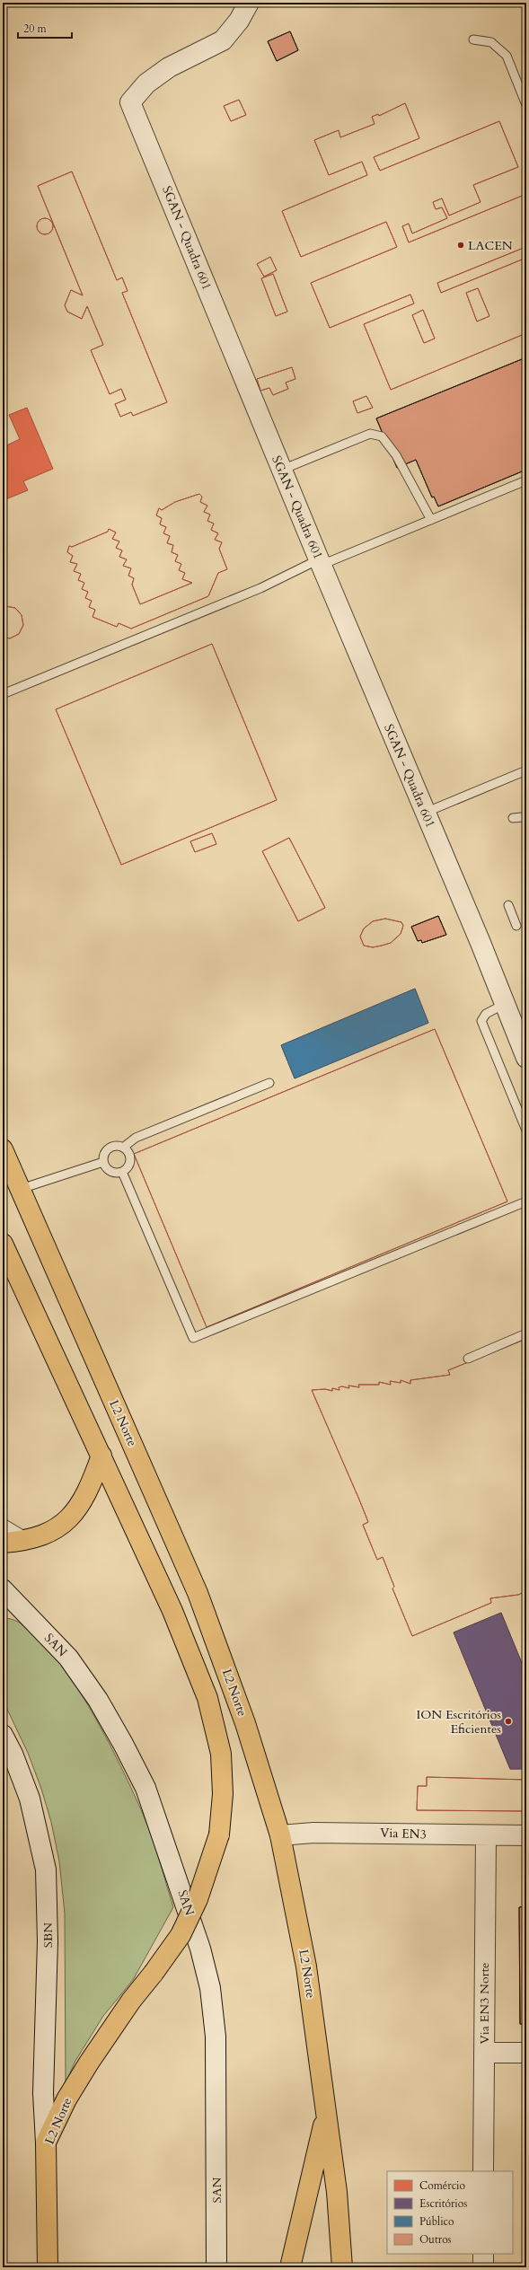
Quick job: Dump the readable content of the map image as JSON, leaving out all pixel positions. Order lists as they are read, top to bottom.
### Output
{
  "streets": {
    "main road": ["L2 Norte"],
    "street": [
      "SGAN - Quadra 601",
      "SAN",
      "Via EN3",
      "SBN",
      "Via EN3 Norte"
    ]
  },
  "crossings": [
    ["L2 Norte", "Via EN3"],
    ["L2 Norte", "SBN"],
    ["Via EN3", "Via EN3 Norte"]
  ],
  "places": ["LACEN", "ION Escritórios Eficientes"],
  "legend": [
    "Comércio",
    "Escritórios",
    "Público",
    "Outros"
  ],
  "scale_bar": "20 m"
}
